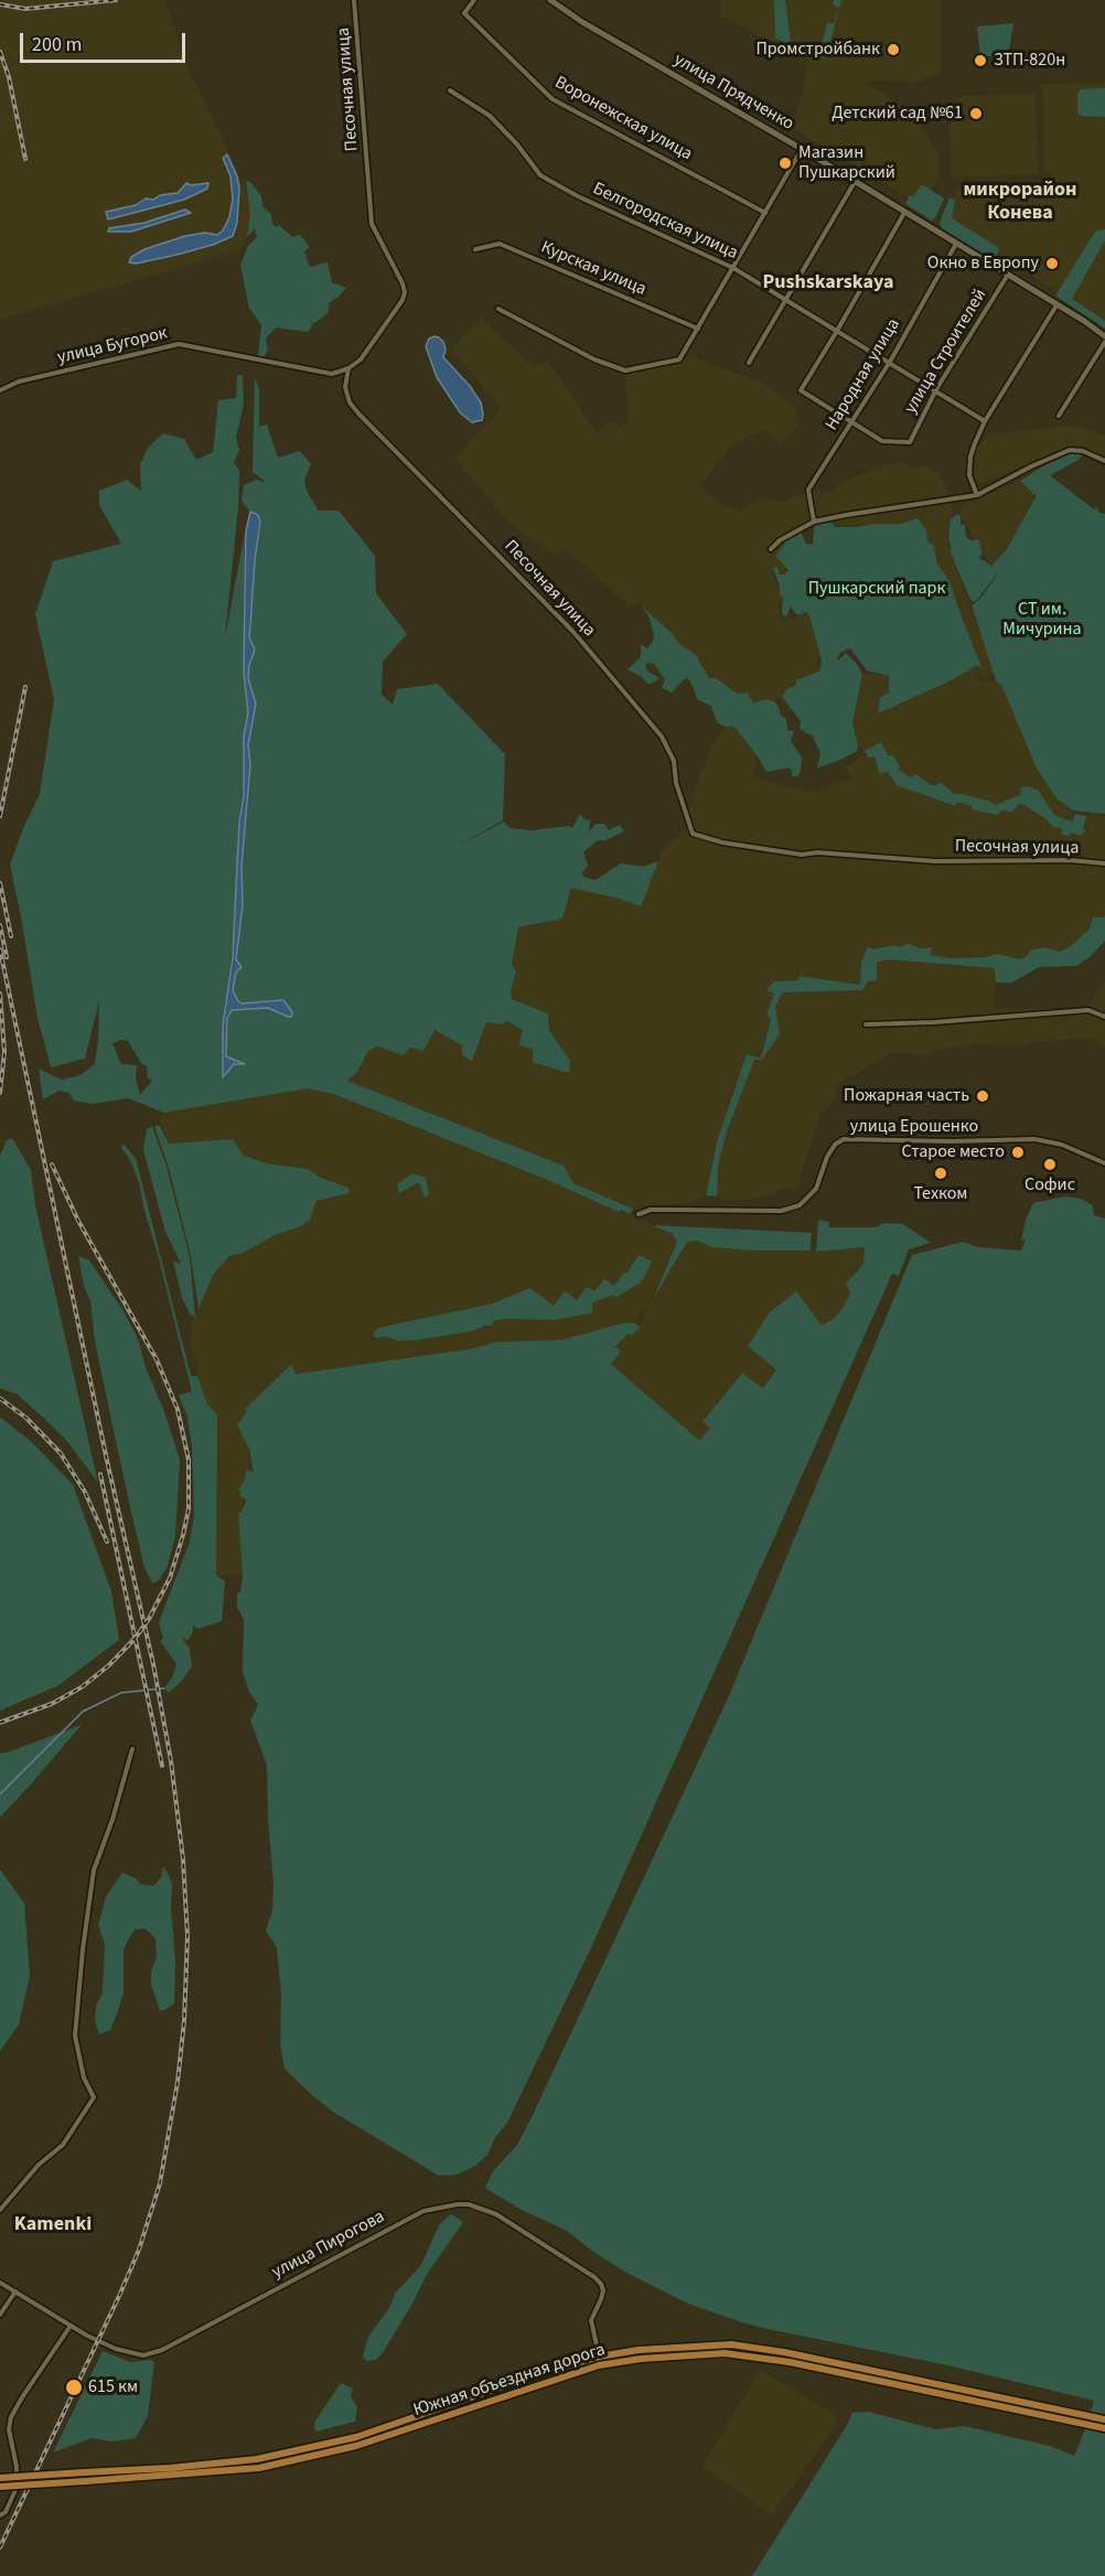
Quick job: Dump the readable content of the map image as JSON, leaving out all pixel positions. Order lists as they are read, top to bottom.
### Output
{
  "streets": {
    "main road": ["улица Прядченко", "Южная объездная дорога"],
    "street": [
      "Песочная улица",
      "Воронежская улица",
      "Белгородская улица",
      "Курская улица",
      "улица Бугорок",
      "улица Строителей",
      "Народная улица",
      "улица Ерошенко",
      "улица Пирогова"
    ]
  },
  "crossings": [
    ["Песочная улица", "улица Бугорок"],
    ["улица Прядченко", "улица Строителей"],
    ["улица Прядченко", "Народная улица"],
    ["Белгородская улица", "улица Строителей"],
    ["Белгородская улица", "Народная улица"],
    ["улица Строителей", "Народная улица"],
    ["улица Пирогова", "Южная объездная дорога"]
  ],
  "districts": ["микрорайон Конева", "Pushskarskaya", "Kamenki"],
  "parks": ["Пушкарский парк", "СТ им. Мичурина"],
  "places": [
    "Промстройбанк",
    "ЗТП-820н",
    "Детский сад №61",
    "Магазин Пушкарский",
    "Окно в Европу",
    "Пожарная часть",
    "Старое место",
    "Софис",
    "Техком",
    "615 км"
  ],
  "scale_bar": "200 m"
}
